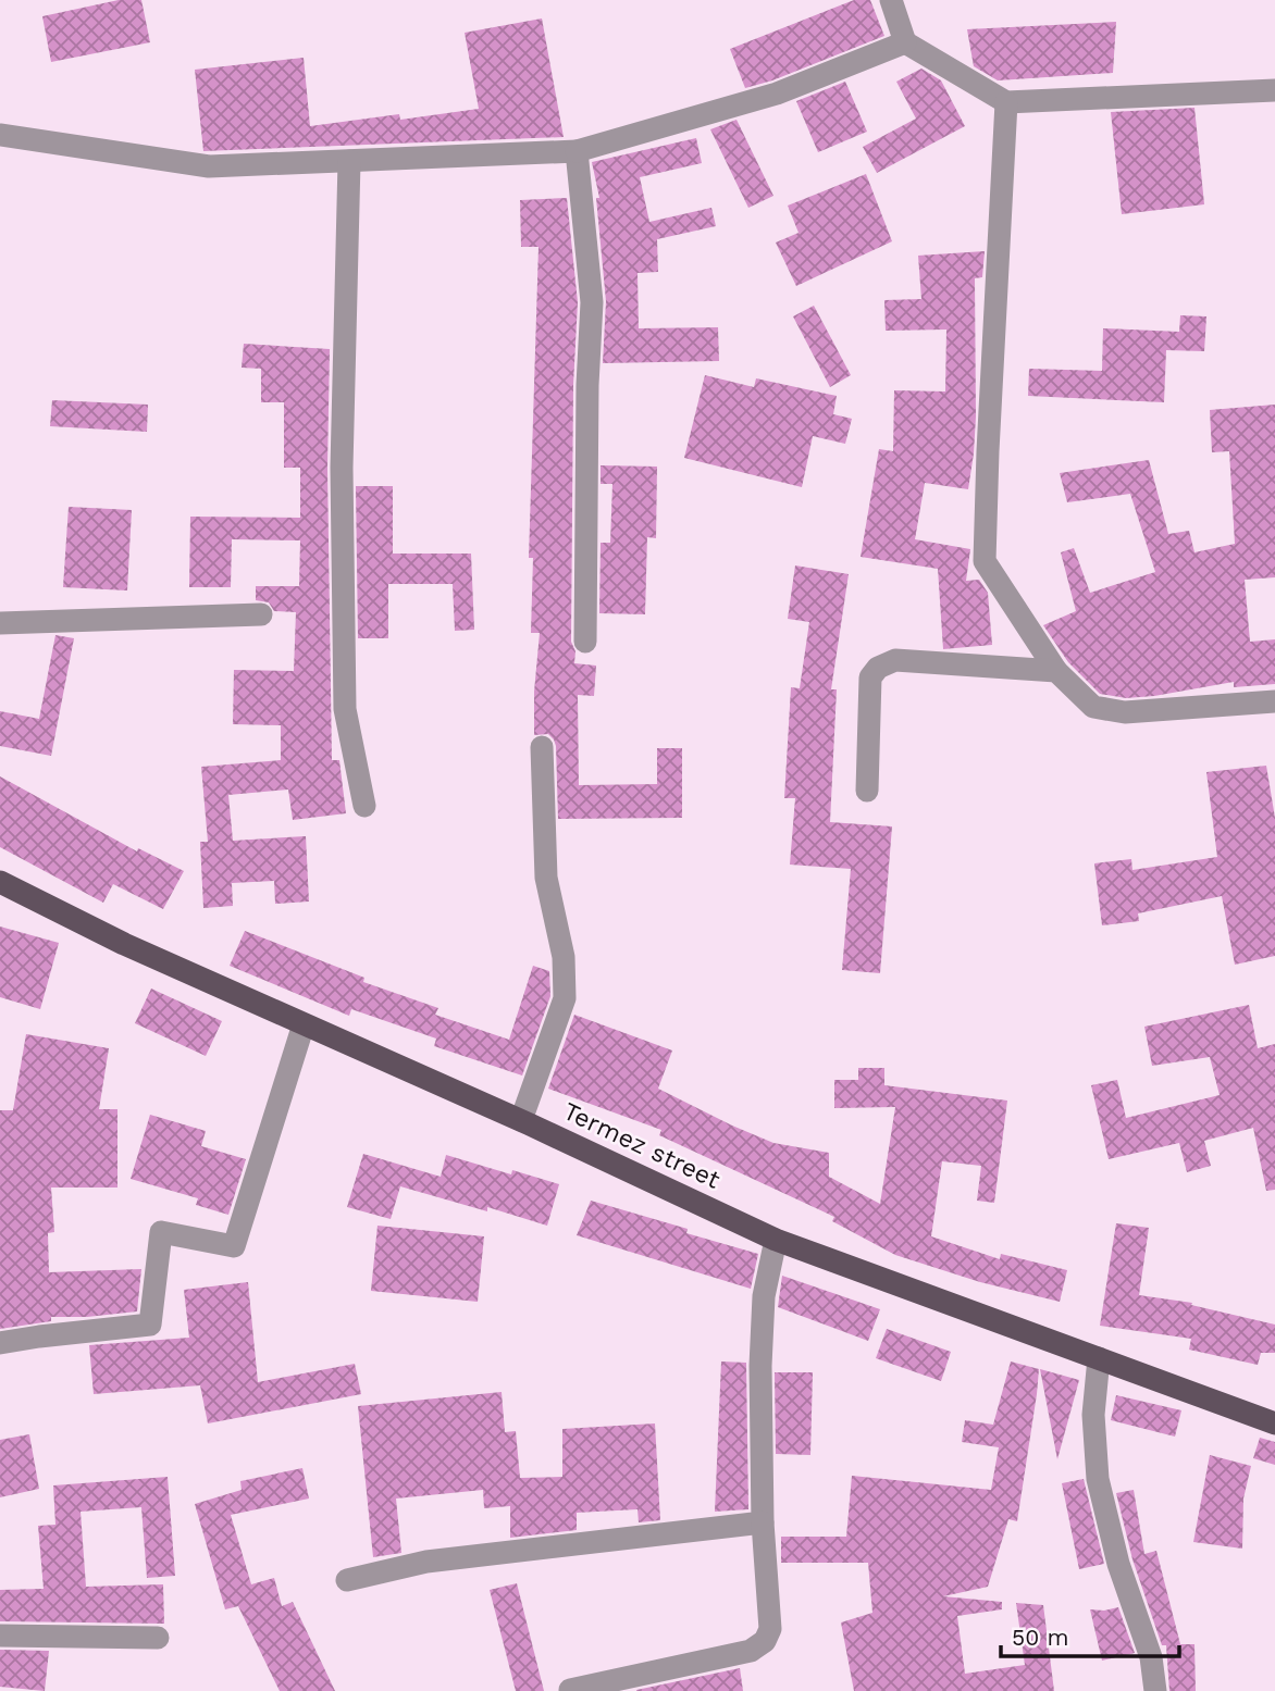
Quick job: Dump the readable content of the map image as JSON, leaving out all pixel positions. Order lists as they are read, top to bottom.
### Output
{
  "streets": {
    "main road": ["Termez street"]
  },
  "scale_bar": "50 m"
}
